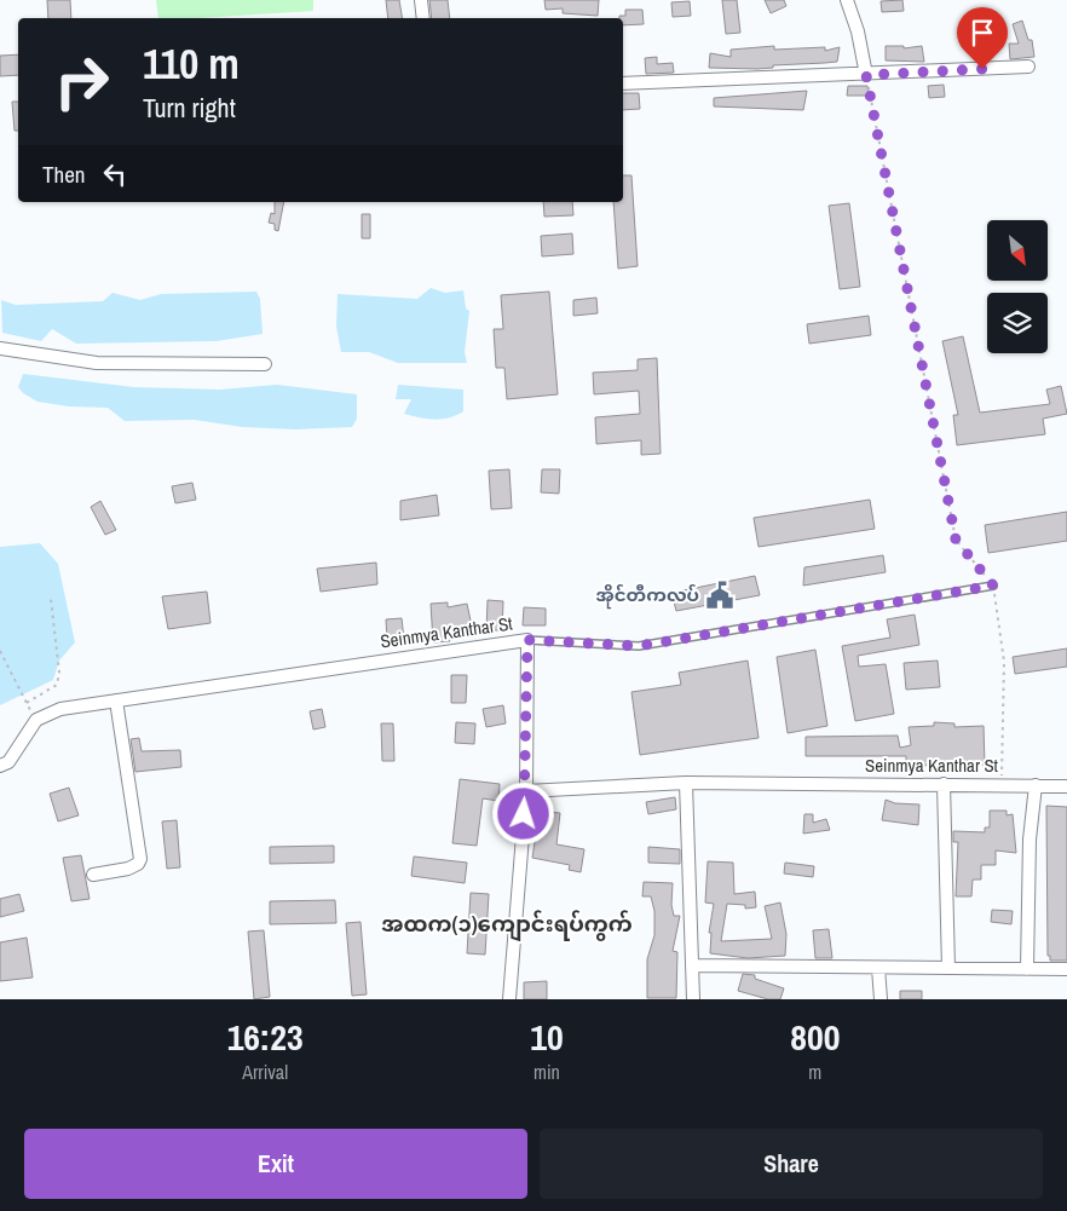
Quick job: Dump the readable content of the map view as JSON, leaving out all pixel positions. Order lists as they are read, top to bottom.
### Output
{
  "streets": {
    "street": ["Seinmya Kanthar St"]
  },
  "districts": ["အထက(၁)ကျောင်းရပ်ကွက်"],
  "places": {
    "public building": ["အိုင်တီကလပ်"]
  },
  "north": "bottom right",
  "page": {
    "turn": ["110 m", "Turn right"],
    "then": "Then",
    "eta": [
      "16:23",
      "Arrival",
      "10",
      "min",
      "800",
      "m"
    ],
    "buttons": ["Exit", "Share"]
  }
}
